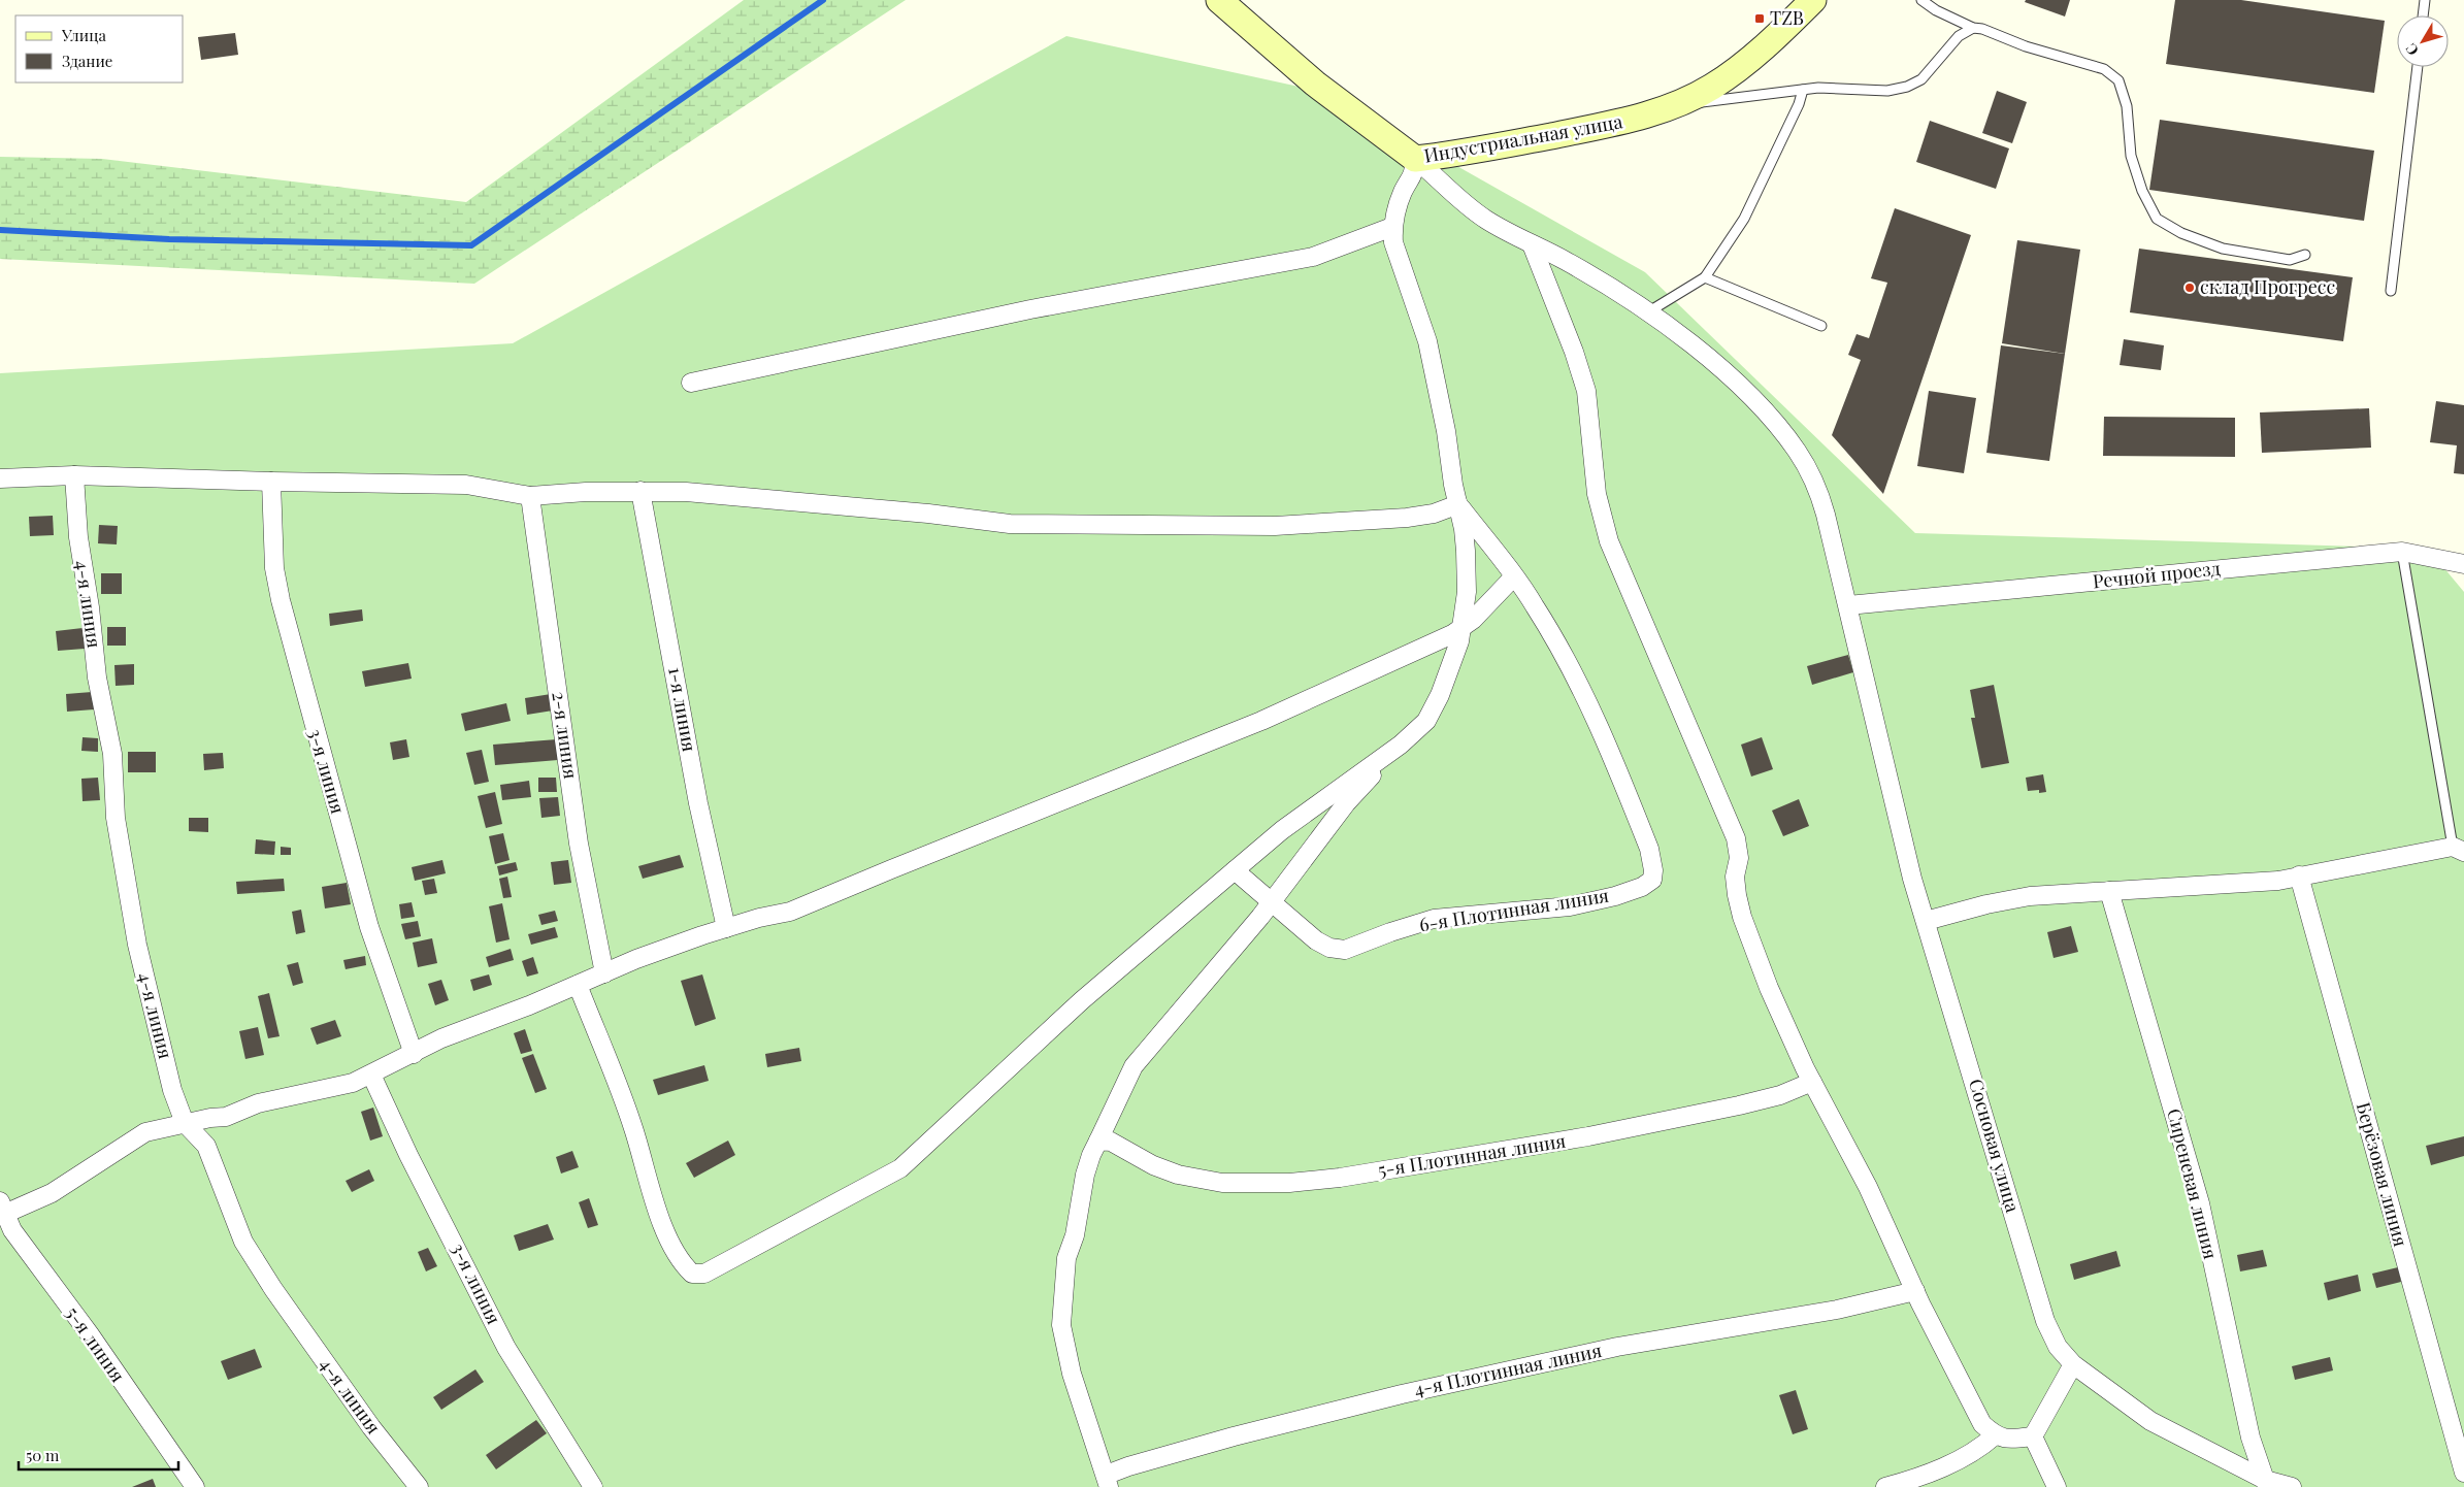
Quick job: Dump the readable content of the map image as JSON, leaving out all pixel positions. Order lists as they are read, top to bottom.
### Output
{
  "streets": {
    "main road": ["Индустриальная улица"],
    "street": [
      "Речной проезд",
      "4-я линия",
      "1-я линия",
      "2-я линия",
      "3-я линия",
      "6-я Плотинная линия",
      "Сосновая улица",
      "5-я Плотинная линия",
      "Берёзовая линия",
      "Сиреневая линия",
      "5-я линия",
      "4-я Плотинная линия"
    ]
  },
  "crossings": [
    ["Индустриальная улица", "Сосновая улица"],
    ["Речной проезд", "Сосновая улица"],
    ["Сосновая улица", "Сиреневая линия"]
  ],
  "places": {
    "transit": ["TZB"],
    "other": ["склад Прогресс"]
  },
  "legend": ["Улица", "Здание"],
  "scale_bar": "50 m",
  "north": "bottom left"
}
